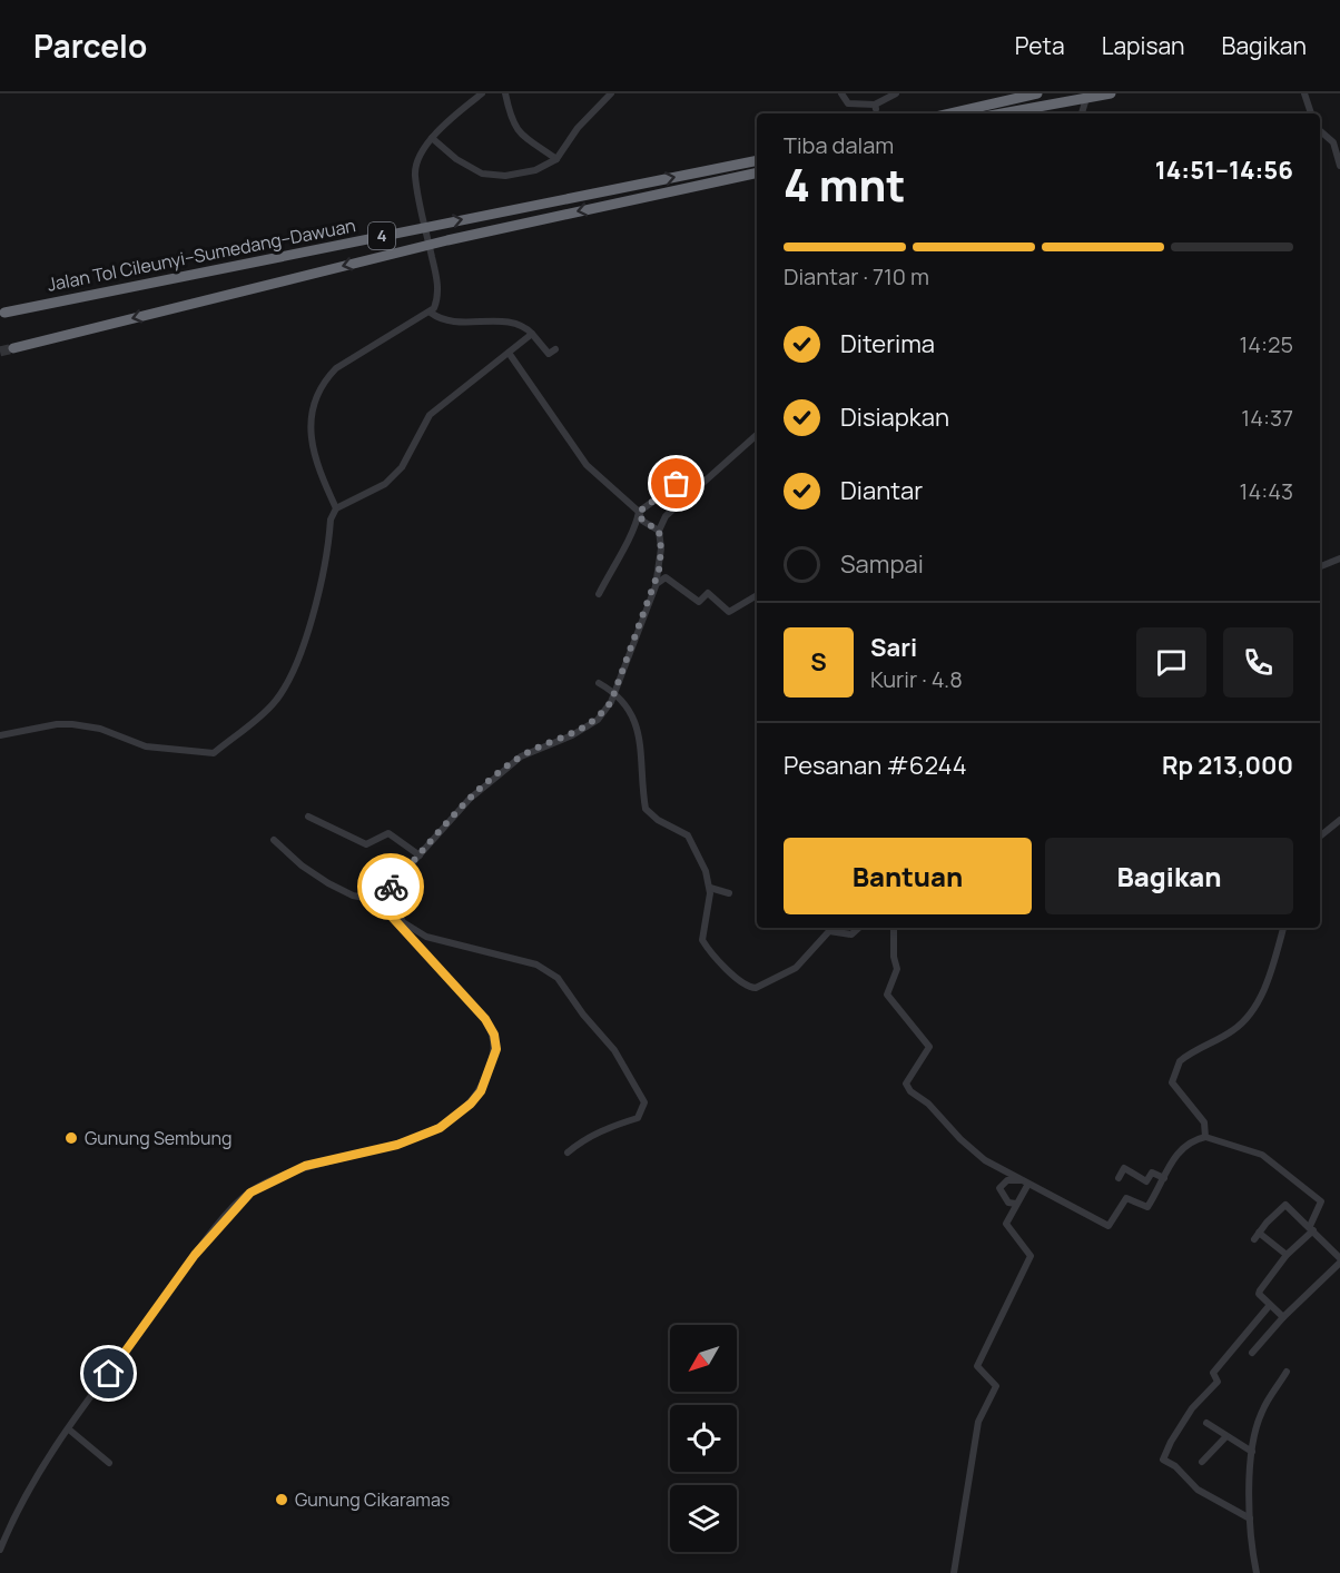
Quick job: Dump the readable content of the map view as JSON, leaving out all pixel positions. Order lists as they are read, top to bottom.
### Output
{
  "streets": {
    "highway": ["4", "Jalan Tol Cileunyi–Sumedang–Dawuan"]
  },
  "places": ["Gunung Sembung", "Gunung Cikaramas"],
  "north": "bottom left",
  "page": {
    "header": "Parcelo",
    "nav": ["Peta", "Lapisan", "Bagikan"],
    "heading": ["4 mnt", "Tiba dalam", "14:51–14:56"],
    "panel": [
      "Sari",
      "Kurir · 4.8",
      "Pesanan #6244",
      "Rp 213,000"
    ],
    "bar": "Diantar · 710 m",
    "list": [
      ["Diterima", "14:25"],
      ["Disiapkan", "14:37"],
      ["Diantar", "14:43"],
      "Sampai"
    ],
    "round": "S",
    "buttons": ["Bantuan", "Bagikan"]
  }
}
